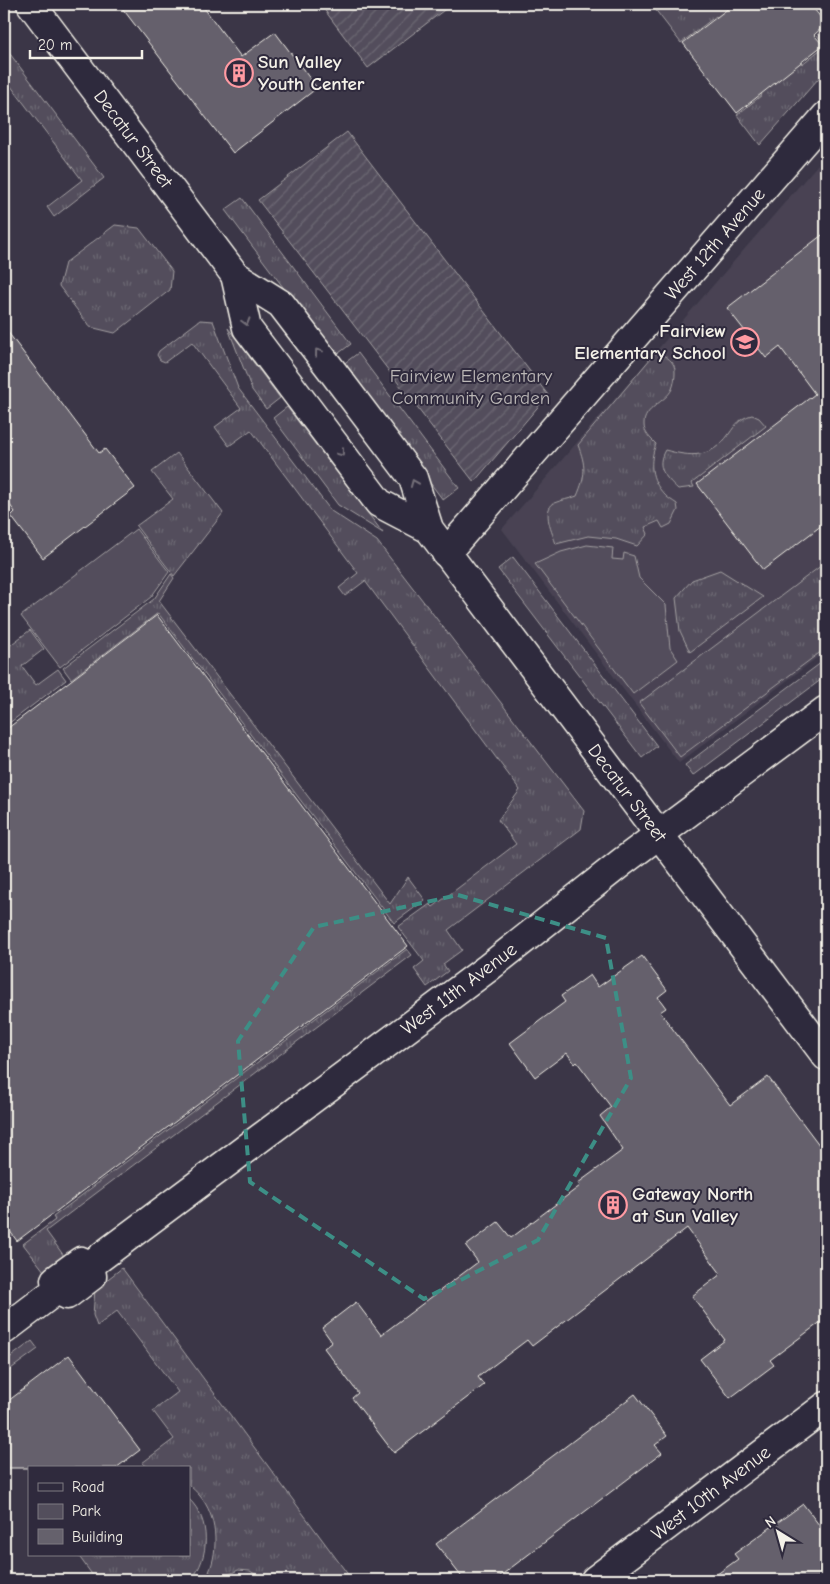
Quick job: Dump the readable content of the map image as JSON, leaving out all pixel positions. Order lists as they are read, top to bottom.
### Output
{
  "streets": {
    "street": [
      "Decatur Street",
      "West 12th Avenue",
      "West 11th Avenue",
      "West 10th Avenue"
    ]
  },
  "crossings": [
    ["Decatur Street", "West 12th Avenue"],
    ["Decatur Street", "West 11th Avenue"]
  ],
  "parks": ["Fairview Elementary Community Garden"],
  "places": {
    "building": ["Sun Valley Youth Center", "Gateway North at Sun Valley"],
    "school or university": ["Fairview Elementary School"]
  },
  "legend": ["Road", "Park", "Building"],
  "scale_bar": "20 m",
  "north": "top left"
}
